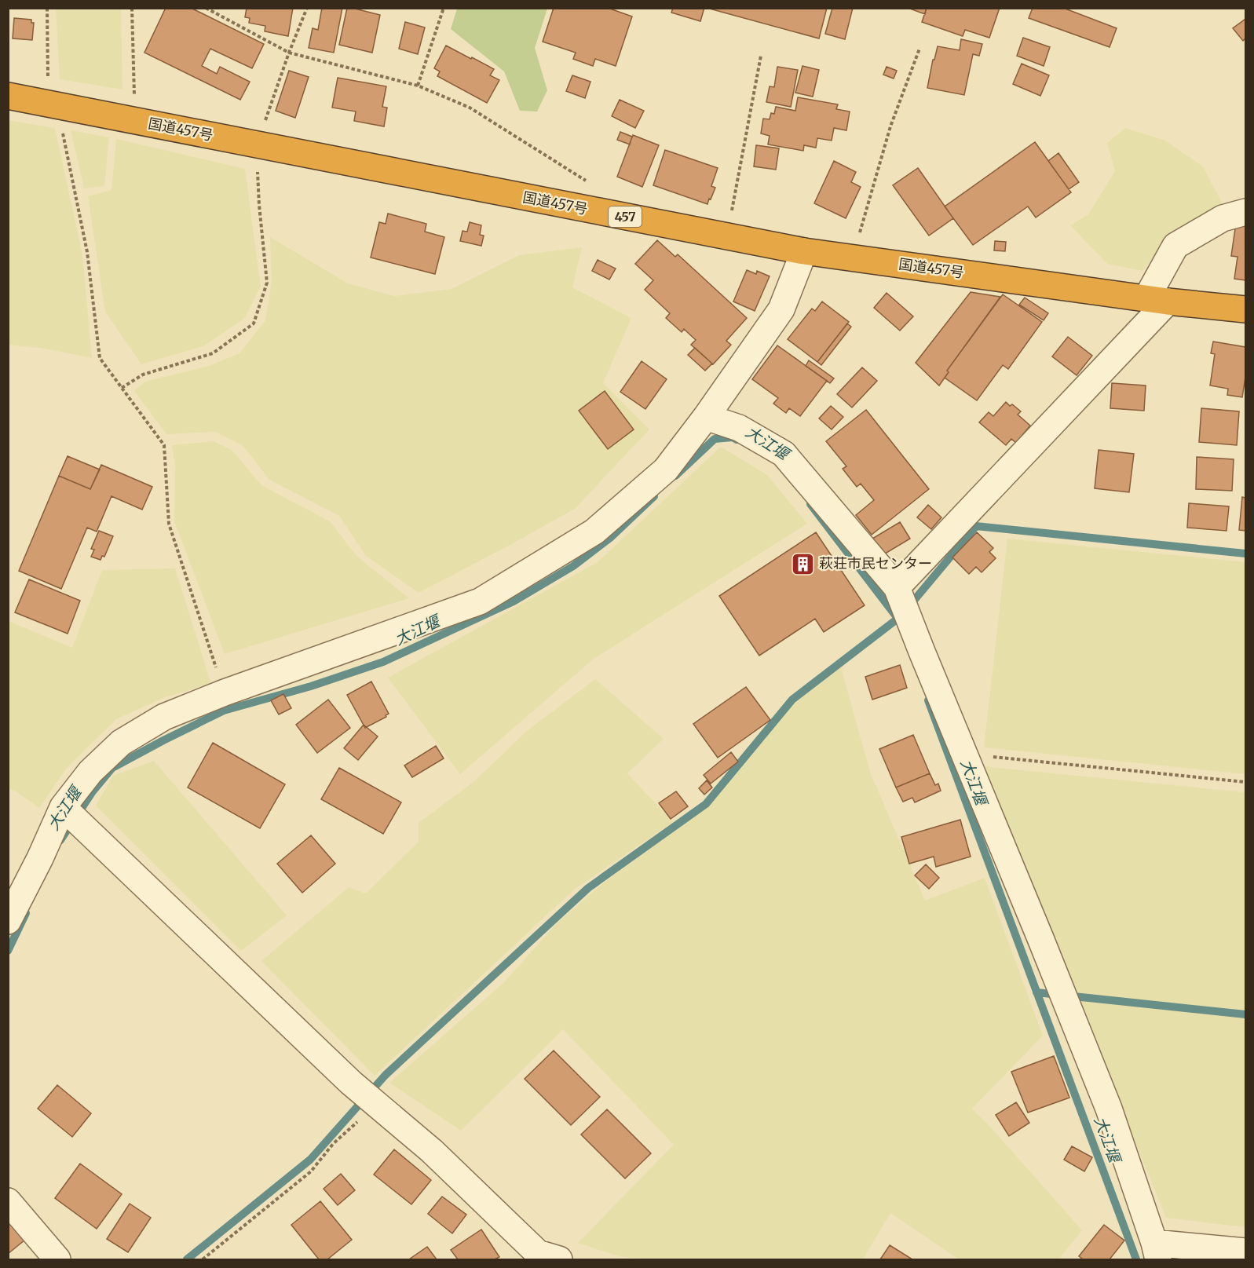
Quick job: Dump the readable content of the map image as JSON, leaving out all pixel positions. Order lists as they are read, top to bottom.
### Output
{
  "streets": {
    "highway": ["国道457号", "457"]
  },
  "water": ["大江堰"],
  "places": {
    "building": ["萩荘市民センター"]
  }
}
